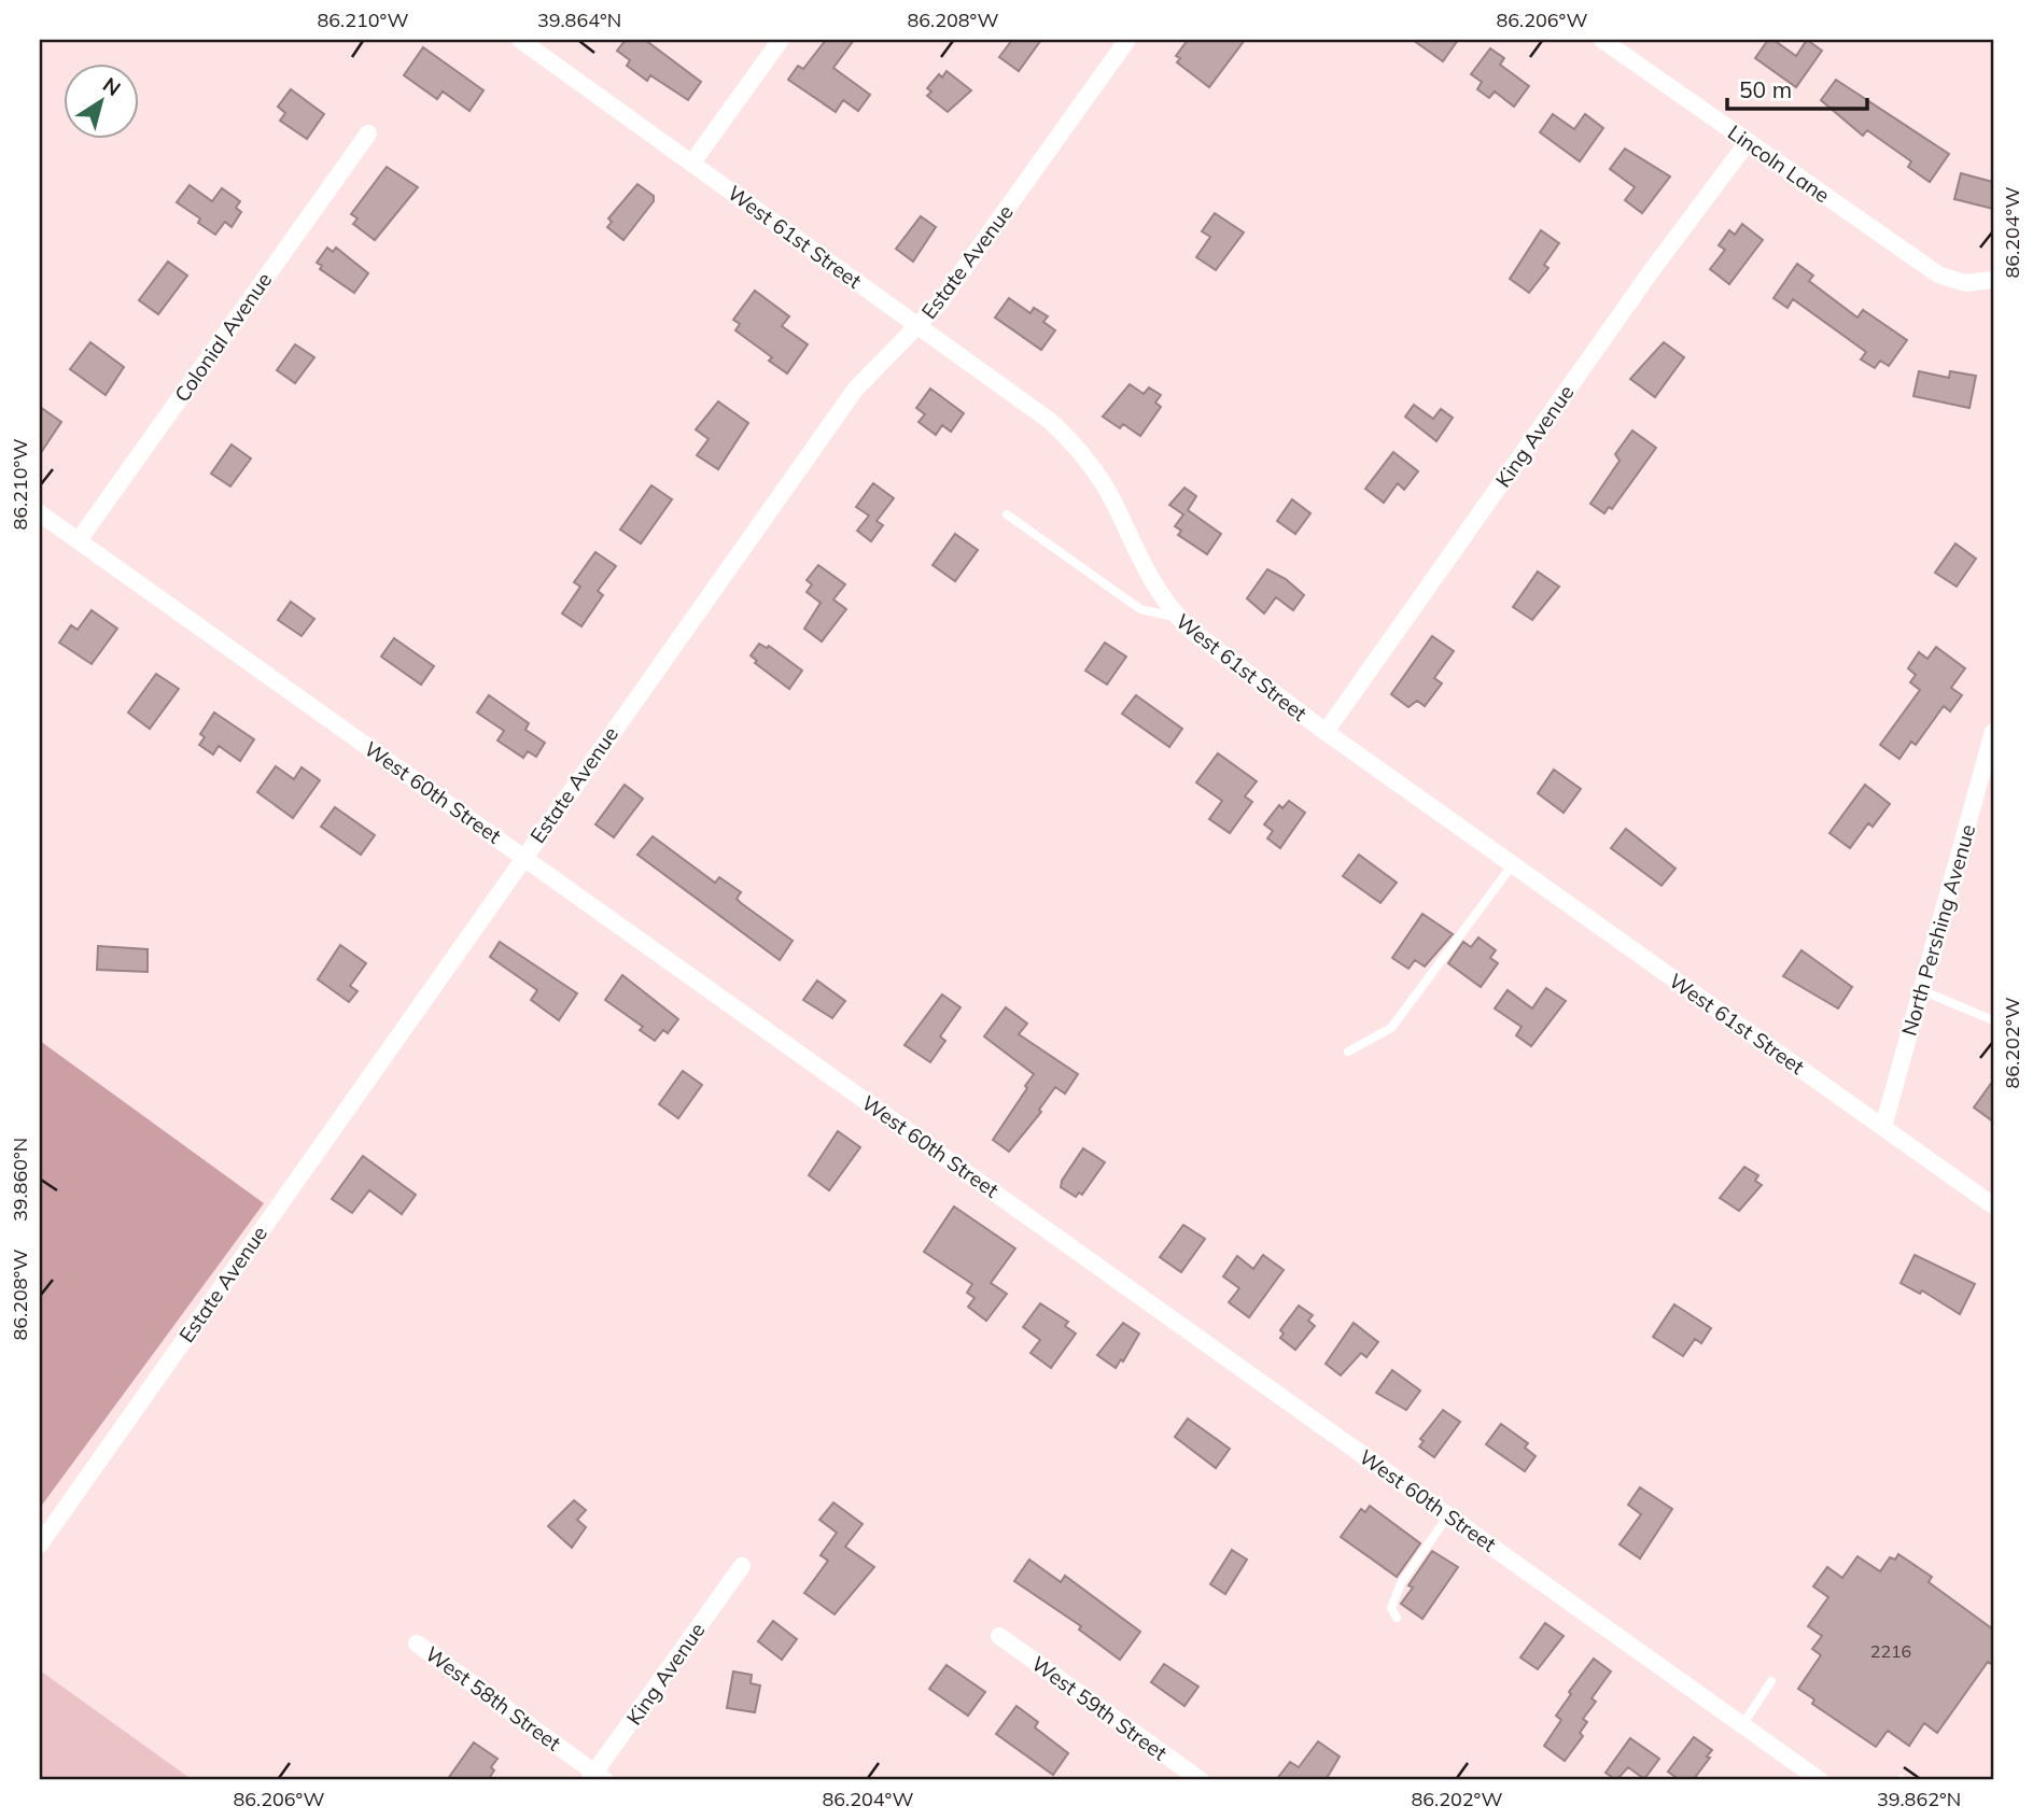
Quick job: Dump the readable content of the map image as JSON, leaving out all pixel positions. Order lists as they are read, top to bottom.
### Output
{
  "streets": {
    "street": [
      "Lincoln Lane",
      "West 61st Street",
      "Estate Avenue",
      "Colonial Avenue",
      "King Avenue",
      "West 60th Street",
      "North Pershing Avenue",
      "West 58th Street",
      "West 59th Street"
    ]
  },
  "crossings": [
    ["Lincoln Lane", "King Avenue"],
    ["West 61st Street", "Estate Avenue"],
    ["West 61st Street", "King Avenue"],
    ["West 61st Street", "North Pershing Avenue"],
    ["Estate Avenue", "West 60th Street"],
    ["Colonial Avenue", "West 60th Street"],
    ["King Avenue", "West 58th Street"]
  ],
  "house_numbers": ["2216"],
  "scale_bar": "50 m",
  "north": "top right",
  "coordinates": [
    "86.210°W",
    "39.864°N",
    "86.208°W",
    "86.206°W",
    "86.204°W",
    "86.202°W",
    "39.860°N",
    "39.862°N"
  ]
}
